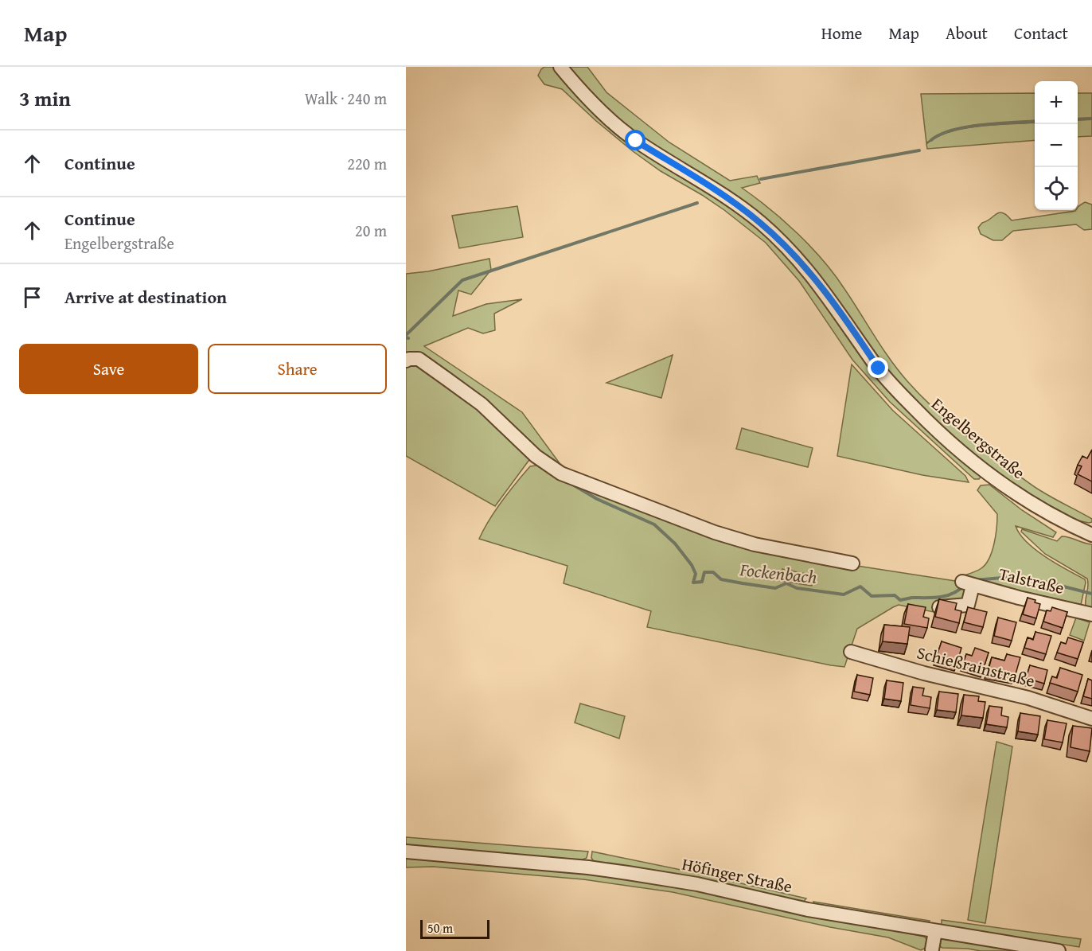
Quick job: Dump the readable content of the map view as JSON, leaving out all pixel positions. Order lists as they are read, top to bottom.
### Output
{
  "streets": {
    "street": [
      "Engelbergstraße",
      "Talstraße",
      "Schießrainstraße",
      "Höfinger Straße"
    ]
  },
  "water": ["Fockenbach"],
  "scale_bar": "50 m",
  "page": {
    "header": "Map",
    "nav": [
      "Home",
      "Map",
      "About",
      "Contact"
    ],
    "heading": ["3 min", "Walk · 240 m"],
    "map_buttons": ["+", "−"],
    "list": [
      ["Continue", "220 m"],
      ["Continue", "Engelbergstraße", "20 m"],
      "Arrive at destination"
    ],
    "buttons": ["Save", "Share"],
    "scale": "50 m"
  }
}
